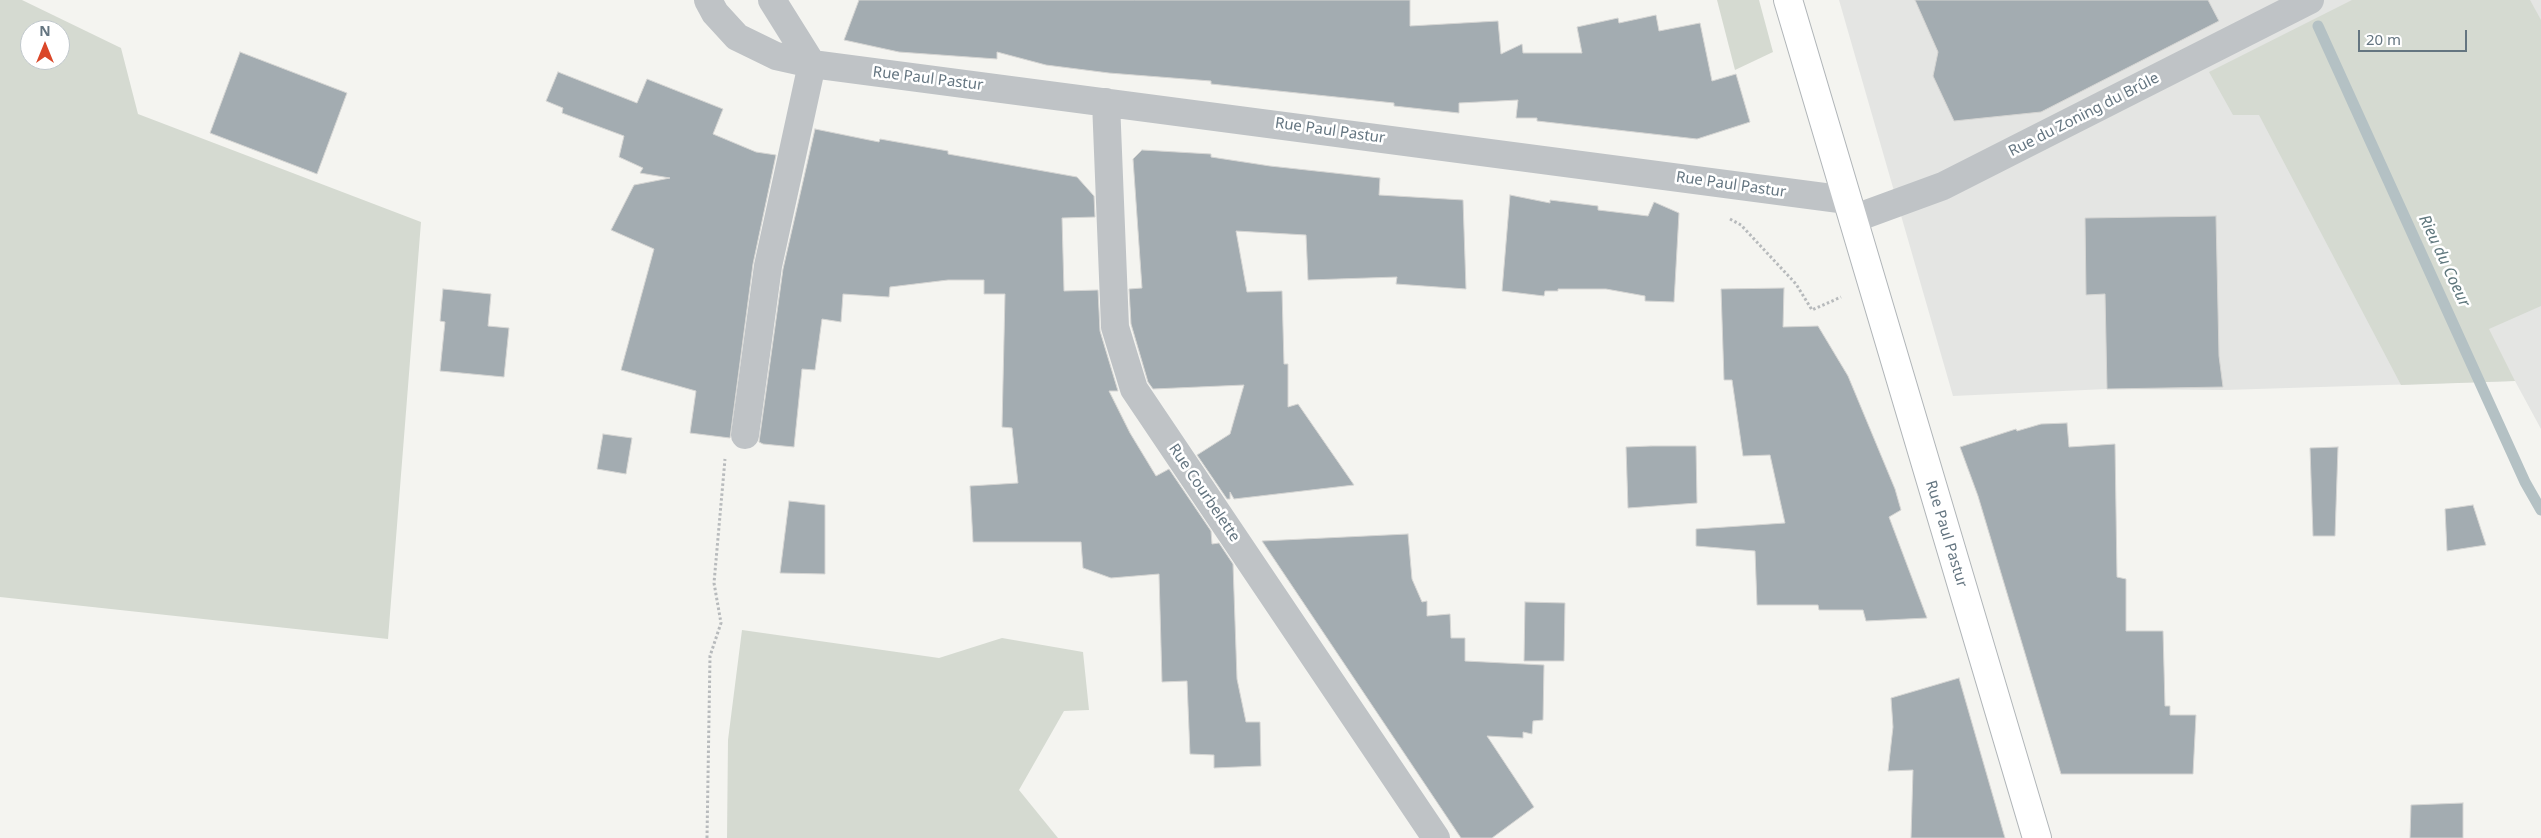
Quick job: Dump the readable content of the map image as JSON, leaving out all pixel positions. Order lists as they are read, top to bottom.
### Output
{
  "streets": {
    "main road": ["Rue Paul Pastur"],
    "street": ["Rue du Zoning du Brûle", "Rue Courbelette"]
  },
  "crossings": [
    ["Rue Paul Pastur", "Rue du Zoning du Brûle"],
    ["Rue Paul Pastur", "Rue Courbelette"]
  ],
  "water": ["Rieu du Coeur"],
  "scale_bar": "20 m",
  "north": "top"
}
